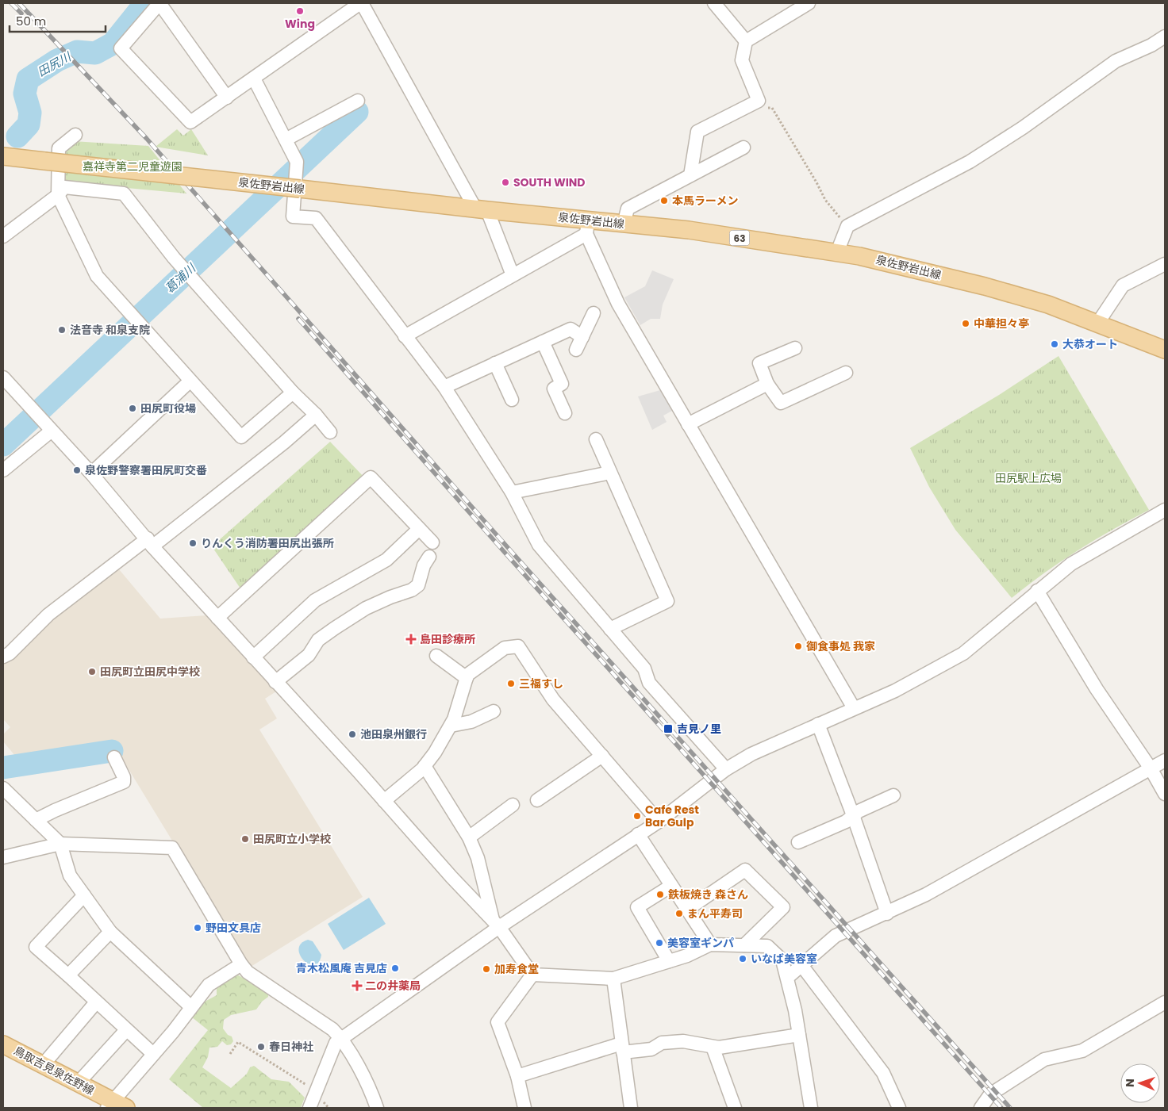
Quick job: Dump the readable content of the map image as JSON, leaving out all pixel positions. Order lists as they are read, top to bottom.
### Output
{
  "streets": {
    "main road": ["泉佐野岩出線", "63", "鳥取吉見泉佐野線"]
  },
  "water": ["田尻川", "葛浦川"],
  "parks": ["嘉祥寺第二児童遊園", "田尻駅上広場"],
  "places": {
    "other": [
      "Wing",
      "SOUTH WIND",
      "本馬ラーメン",
      "中華担々亭",
      "法音寺 和泉支院",
      "大恭オート",
      "田尻町役場",
      "泉佐野警察署田尻町交番",
      "りんくう消防署田尻出張所",
      "御食事処 我家",
      "田尻町立田尻中学校",
      "三福すし",
      "池田泉州銀行",
      "Cafe Rest Bar Gulp",
      "田尻町立小学校",
      "鉄板焼き 森さん",
      "まん平寿司",
      "野田文具店",
      "美容室ギンパ",
      "いなば美容室",
      "青木松風庵 吉見店",
      "加寿食堂",
      "春日神社"
    ],
    "health": ["島田診療所", "二の井薬局"],
    "transit": ["吉見ノ里"]
  },
  "scale_bar": "50 m",
  "north": "left"
}
